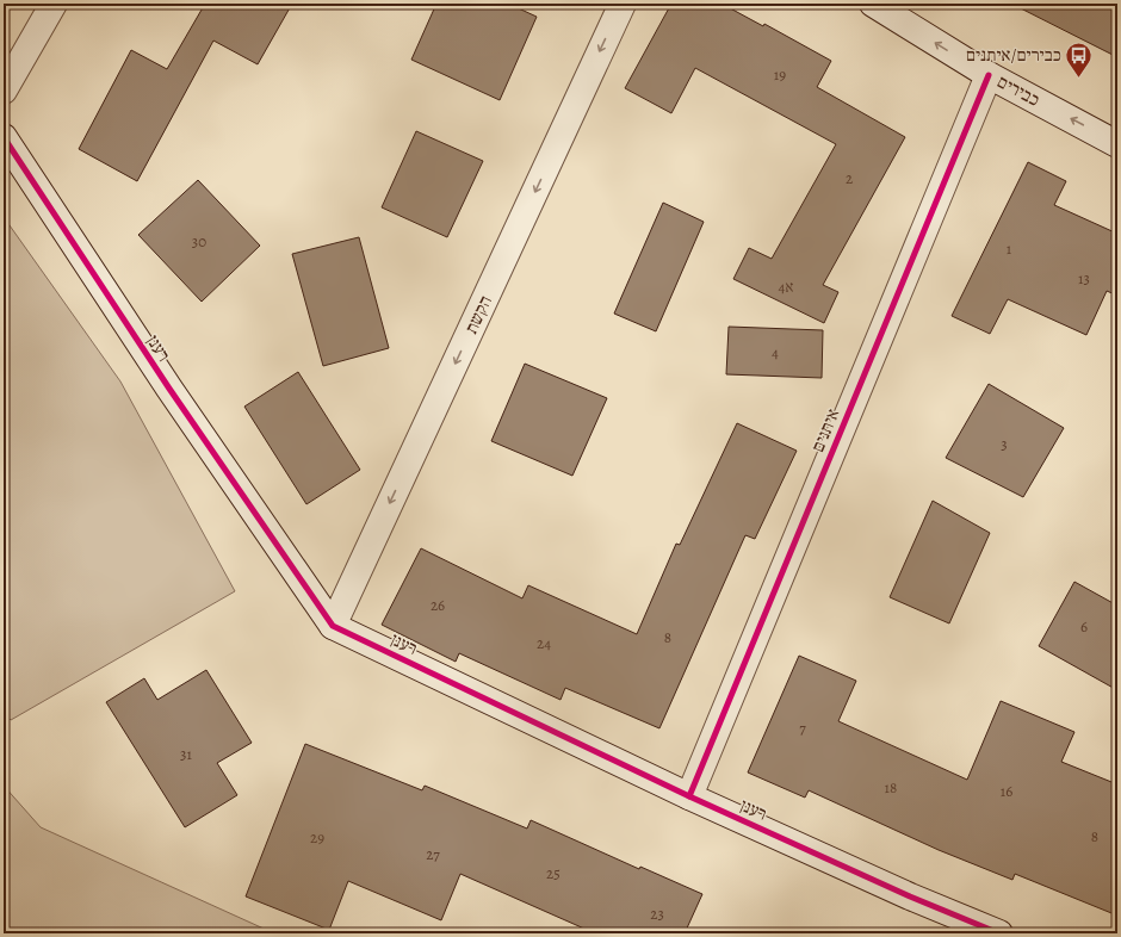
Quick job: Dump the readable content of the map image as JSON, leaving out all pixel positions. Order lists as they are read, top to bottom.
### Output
{
  "streets": {
    "street": [
      "כבירים",
      "הקשת",
      "רענן",
      "איתנים"
    ]
  },
  "crossings": [
    ["כבירים", "איתנים"],
    ["הקשת", "רענן"],
    ["רענן", "איתנים"]
  ],
  "one_way": ["כבירים", "הקשת"],
  "places": {
    "bus stop": ["כבירים/איתנים"]
  },
  "house_numbers": [
    "19",
    "2",
    "30",
    "1",
    "13",
    "4א",
    "4",
    "3",
    "26",
    "6",
    "8",
    "24",
    "7",
    "31",
    "18",
    "16",
    "8",
    "29",
    "27",
    "25",
    "23"
  ]
}
